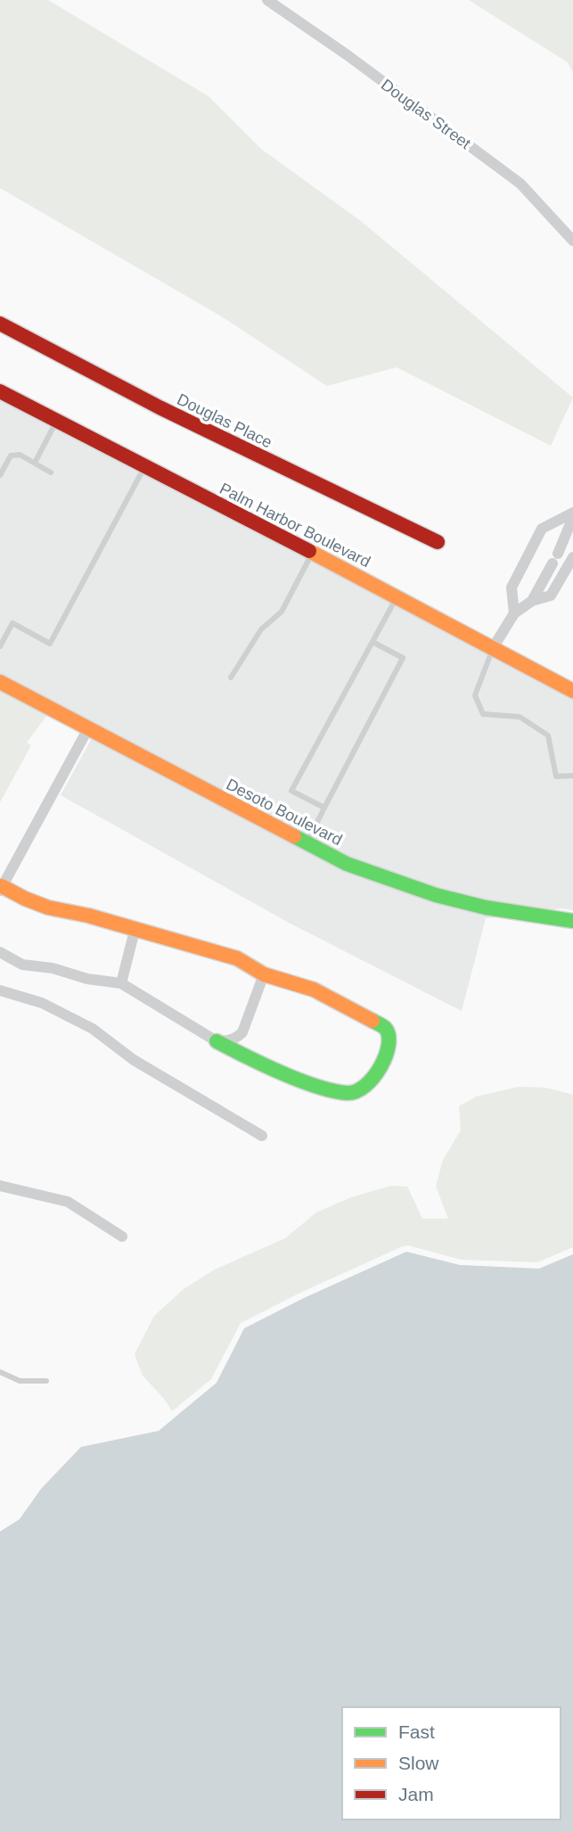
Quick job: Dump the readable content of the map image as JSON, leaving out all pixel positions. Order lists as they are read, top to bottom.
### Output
{
  "streets": {
    "street": [
      "Douglas Street",
      "Douglas Place",
      "Palm Harbor Boulevard",
      "Desoto Boulevard"
    ]
  },
  "legend": ["Fast", "Slow", "Jam"]
}
